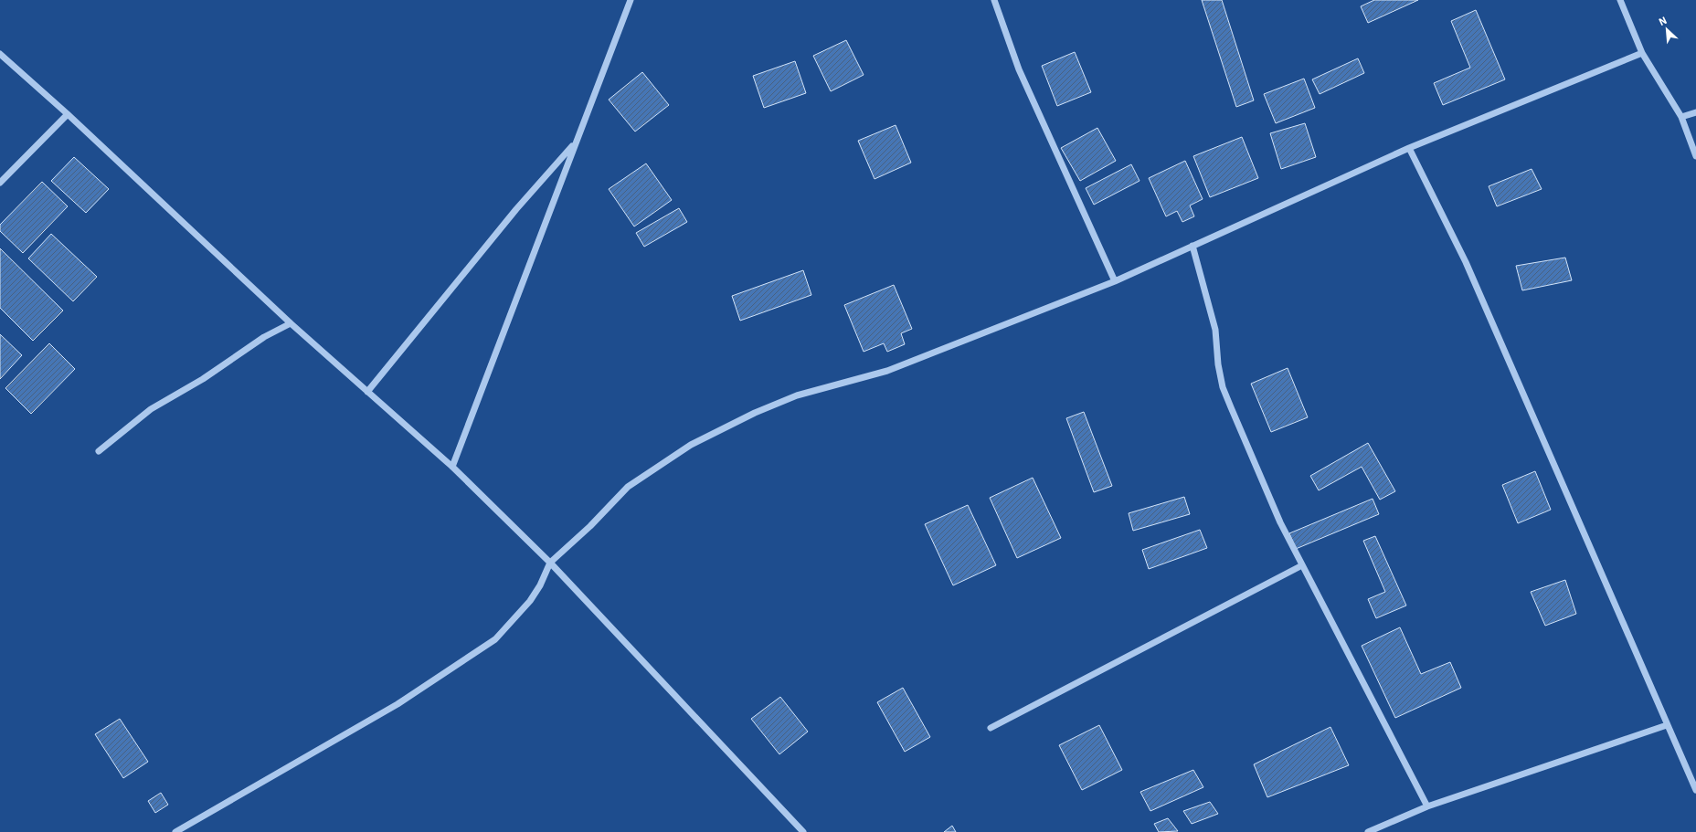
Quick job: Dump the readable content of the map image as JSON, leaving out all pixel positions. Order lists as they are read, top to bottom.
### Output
{
  "north": "top left"
}
